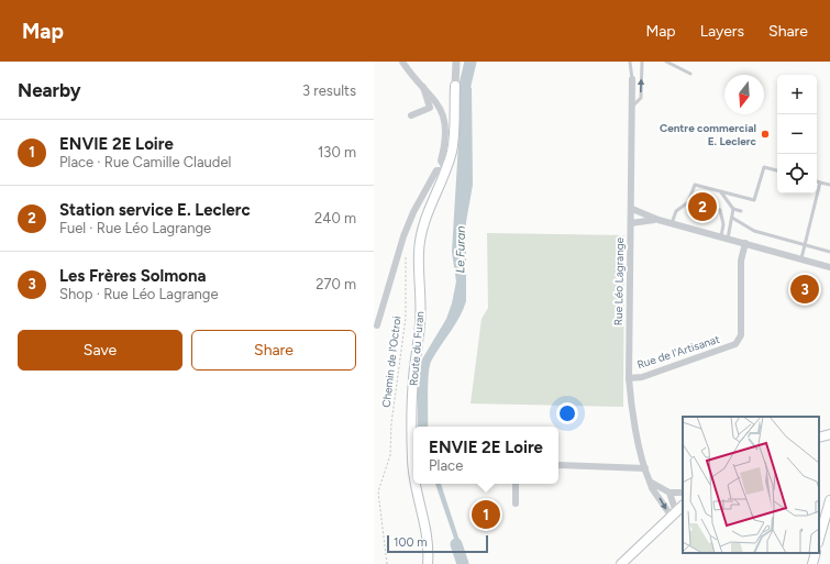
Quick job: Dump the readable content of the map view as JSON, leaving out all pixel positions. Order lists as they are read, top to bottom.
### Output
{
  "streets": {
    "main road": ["Route du Furan"],
    "street": ["Rue Léo Lagrange", "Rue de l'Artisanat"],
    "path": ["Chemin de l'Octroi"]
  },
  "crossings": [
    ["Rue Léo Lagrange", "Rue de l'Artisanat"]
  ],
  "water": ["Le Furan"],
  "places": ["Centre commercial E. Leclerc"],
  "scale_bar": "100 m",
  "north": "bottom",
  "page": {
    "header": "Map",
    "nav": ["Map", "Layers", "Share"],
    "heading": ["Nearby", "3 results"],
    "map_buttons": ["+", "−"],
    "list": [
      {
        "mark": "1",
        "name": "ENVIE 2E Loire",
        "note": "Place · Rue Camille Claudel",
        "value": "130 m"
      },
      {
        "mark": "2",
        "name": "Station service E. Leclerc",
        "note": "Fuel · Rue Léo Lagrange",
        "value": "240 m"
      },
      {
        "mark": "3",
        "name": "Les Frères Solmona",
        "note": "Shop · Rue Léo Lagrange",
        "value": "270 m"
      }
    ],
    "pins": ["2", "3", "1"],
    "buttons": ["Save", "Share"],
    "popup": ["ENVIE 2E Loire", "Place"],
    "scale": "100 m"
  }
}
